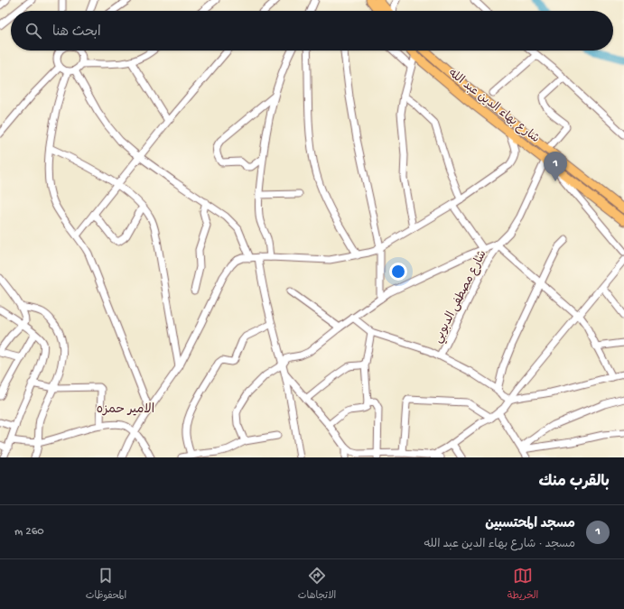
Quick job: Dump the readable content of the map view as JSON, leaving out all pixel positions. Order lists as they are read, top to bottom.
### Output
{
  "streets": {
    "main road": ["شارع بهاء الدين عبد الله"],
    "street": ["شارع مصطفى الدبوبي"]
  },
  "districts": ["الامير حمزه"],
  "page": {
    "search": "ابحث هنا",
    "pins": "1",
    "heading": "بالقرب منك",
    "list": [
      {
        "mark": "1",
        "name": "مسجد المحتسبين",
        "note": "مسجد · شارع بهاء الدين عبد الله",
        "value": "260 m"
      }
    ],
    "nav": ["الخريطة", "الاتجاهات", "المحفوظات"]
  }
}
